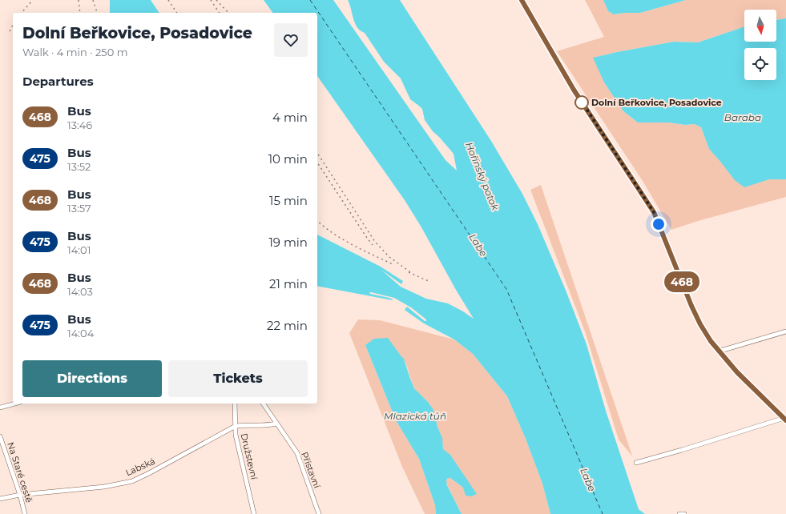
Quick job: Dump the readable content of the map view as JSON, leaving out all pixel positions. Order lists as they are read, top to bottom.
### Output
{
  "streets": {
    "street": [
      "Družstevní",
      "Labská",
      "Přístavní",
      "Na Staré cestě"
    ]
  },
  "crossings": [
    ["Družstevní", "Labská"],
    ["Labská", "Přístavní"],
    ["Labská", "Na Staré cestě"]
  ],
  "water": [
    "Baraba",
    "Hořínský potok",
    "Labe",
    "Mlazická tůň"
  ],
  "places": ["Dolní Beřkovice, Posadovice"],
  "lines": ["bus line 468"],
  "north": "bottom",
  "page": {
    "on_map": "468",
    "heading": [
      ["Dolní Beřkovice, Posadovice", "Walk · 4 min · 250 m"],
      "Departures"
    ],
    "list": [
      {
        "mark": "468",
        "name": "Bus",
        "note": "13:46",
        "value": "4 min"
      },
      {
        "mark": "475",
        "name": "Bus",
        "note": "13:52",
        "value": "10 min"
      },
      {
        "mark": "468",
        "name": "Bus",
        "note": "13:57",
        "value": "15 min"
      },
      {
        "mark": "475",
        "name": "Bus",
        "note": "14:01",
        "value": "19 min"
      },
      {
        "mark": "468",
        "name": "Bus",
        "note": "14:03",
        "value": "21 min"
      },
      {
        "mark": "475",
        "name": "Bus",
        "note": "14:04",
        "value": "22 min"
      }
    ],
    "buttons": ["Directions", "Tickets"]
  }
}
